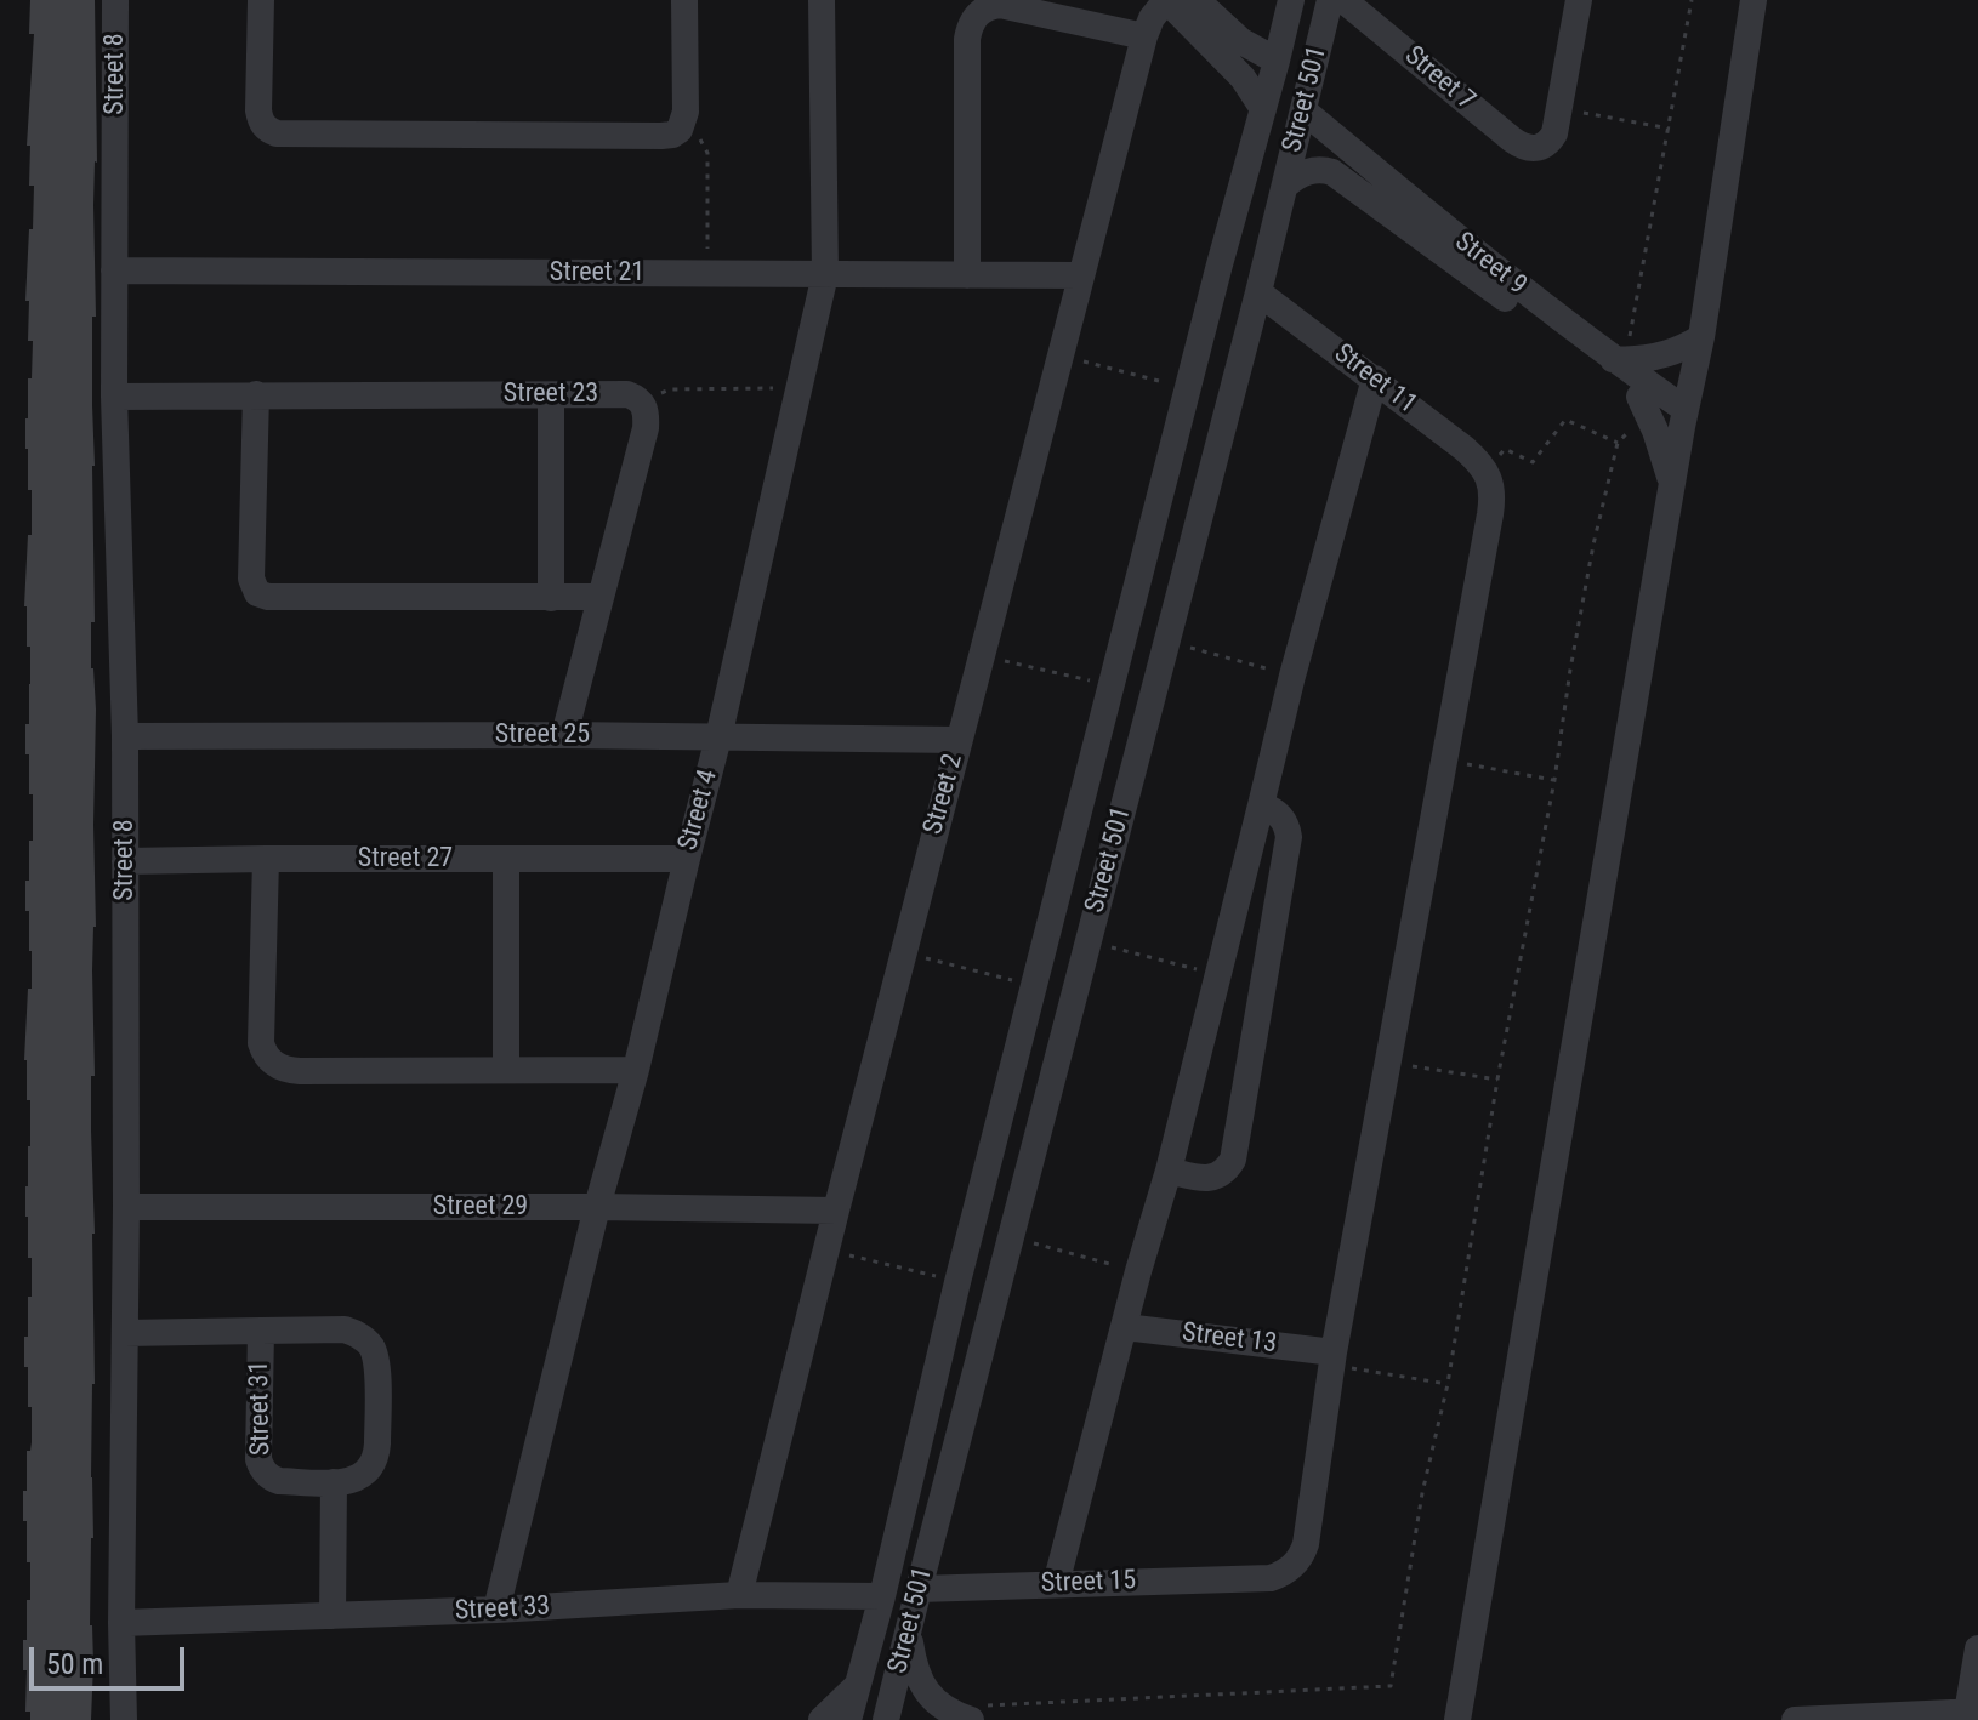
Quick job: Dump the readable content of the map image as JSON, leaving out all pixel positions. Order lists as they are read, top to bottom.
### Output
{
  "streets": {
    "street": [
      "Street 8",
      "Street 7",
      "Street 501",
      "Street 9",
      "Street 21",
      "Street 11",
      "Street 23",
      "Street 25",
      "Street 2",
      "Street 4",
      "Street 27",
      "Street 29",
      "Street 13",
      "Street 31",
      "Street 15",
      "Street 33"
    ]
  },
  "crossings": [
    ["Street 8", "Street 21"],
    ["Street 8", "Street 23"],
    ["Street 8", "Street 25"],
    ["Street 8", "Street 27"],
    ["Street 8", "Street 29"],
    ["Street 8", "Street 31"],
    ["Street 8", "Street 33"],
    ["Street 501", "Street 9"],
    ["Street 501", "Street 11"],
    ["Street 501", "Street 15"],
    ["Street 501", "Street 33"],
    ["Street 21", "Street 2"],
    ["Street 21", "Street 4"],
    ["Street 25", "Street 2"],
    ["Street 25", "Street 4"],
    ["Street 2", "Street 29"],
    ["Street 2", "Street 33"],
    ["Street 4", "Street 27"],
    ["Street 4", "Street 29"],
    ["Street 4", "Street 33"],
    ["Street 13", "Street 15"]
  ],
  "scale_bar": "50 m"
}
